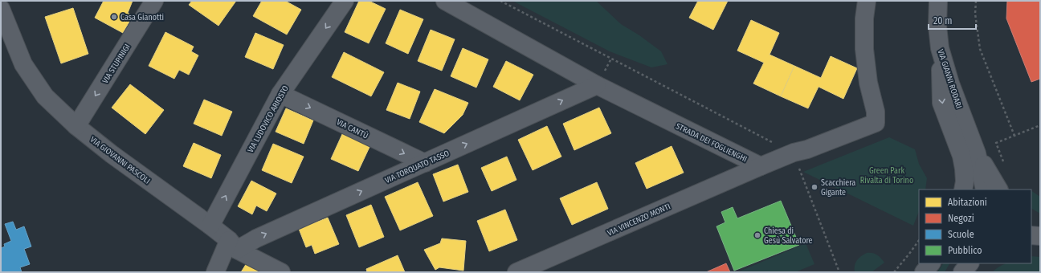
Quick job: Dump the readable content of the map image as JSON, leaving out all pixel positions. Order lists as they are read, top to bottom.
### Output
{
  "streets": {
    "street": [
      "VIA STUPINIGI",
      "VIA GIANNI RODARI",
      "VIA LUDOVICO ARIOSTO",
      "VIA CANTÙ",
      "STRADA DEI FOGLIENGHI",
      "VIA GIOVANNI PASCOLI",
      "VIA TORQUATO TASSO",
      "VIA VINCENZO MONTI"
    ]
  },
  "crossings": [
    ["VIA STUPINIGI", "VIA GIOVANNI PASCOLI"],
    ["VIA LUDOVICO ARIOSTO", "VIA CANTÙ"],
    ["VIA LUDOVICO ARIOSTO", "VIA GIOVANNI PASCOLI"],
    ["VIA CANTÙ", "VIA TORQUATO TASSO"],
    ["STRADA DEI FOGLIENGHI", "VIA TORQUATO TASSO"],
    ["STRADA DEI FOGLIENGHI", "VIA VINCENZO MONTI"],
    ["VIA GIOVANNI PASCOLI", "VIA TORQUATO TASSO"]
  ],
  "one_way": ["VIA STUPINIGI", "VIA CANTÙ", "VIA TORQUATO TASSO"],
  "parks": ["Green Park Rivalta di Torino"],
  "places": ["Casa Gianotti", "Scacchiera Gigante", "Chiesa di Gesù Salvatore"],
  "legend": [
    "Abitazioni",
    "Negozi",
    "Scuole",
    "Pubblico"
  ],
  "scale_bar": "20 m"
}
